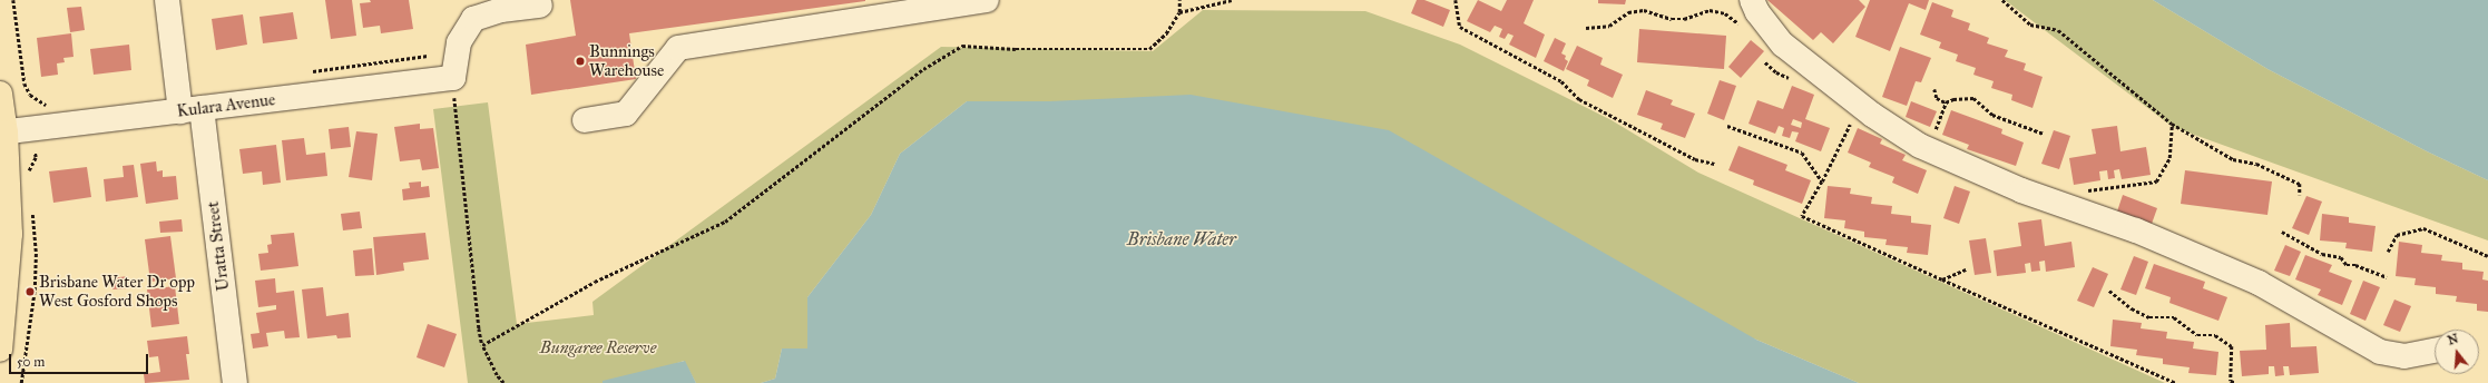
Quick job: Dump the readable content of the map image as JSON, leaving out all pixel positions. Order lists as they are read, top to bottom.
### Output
{
  "streets": {
    "street": ["Kulara Avenue", "Uratta Street"]
  },
  "crossings": [
    ["Kulara Avenue", "Uratta Street"]
  ],
  "water": ["Brisbane Water"],
  "parks": ["Bungaree Reserve"],
  "places": ["Bunnings Warehouse", "Brisbane Water Dr opp West Gosford Shops"],
  "scale_bar": "50 m",
  "north": "top"
}
